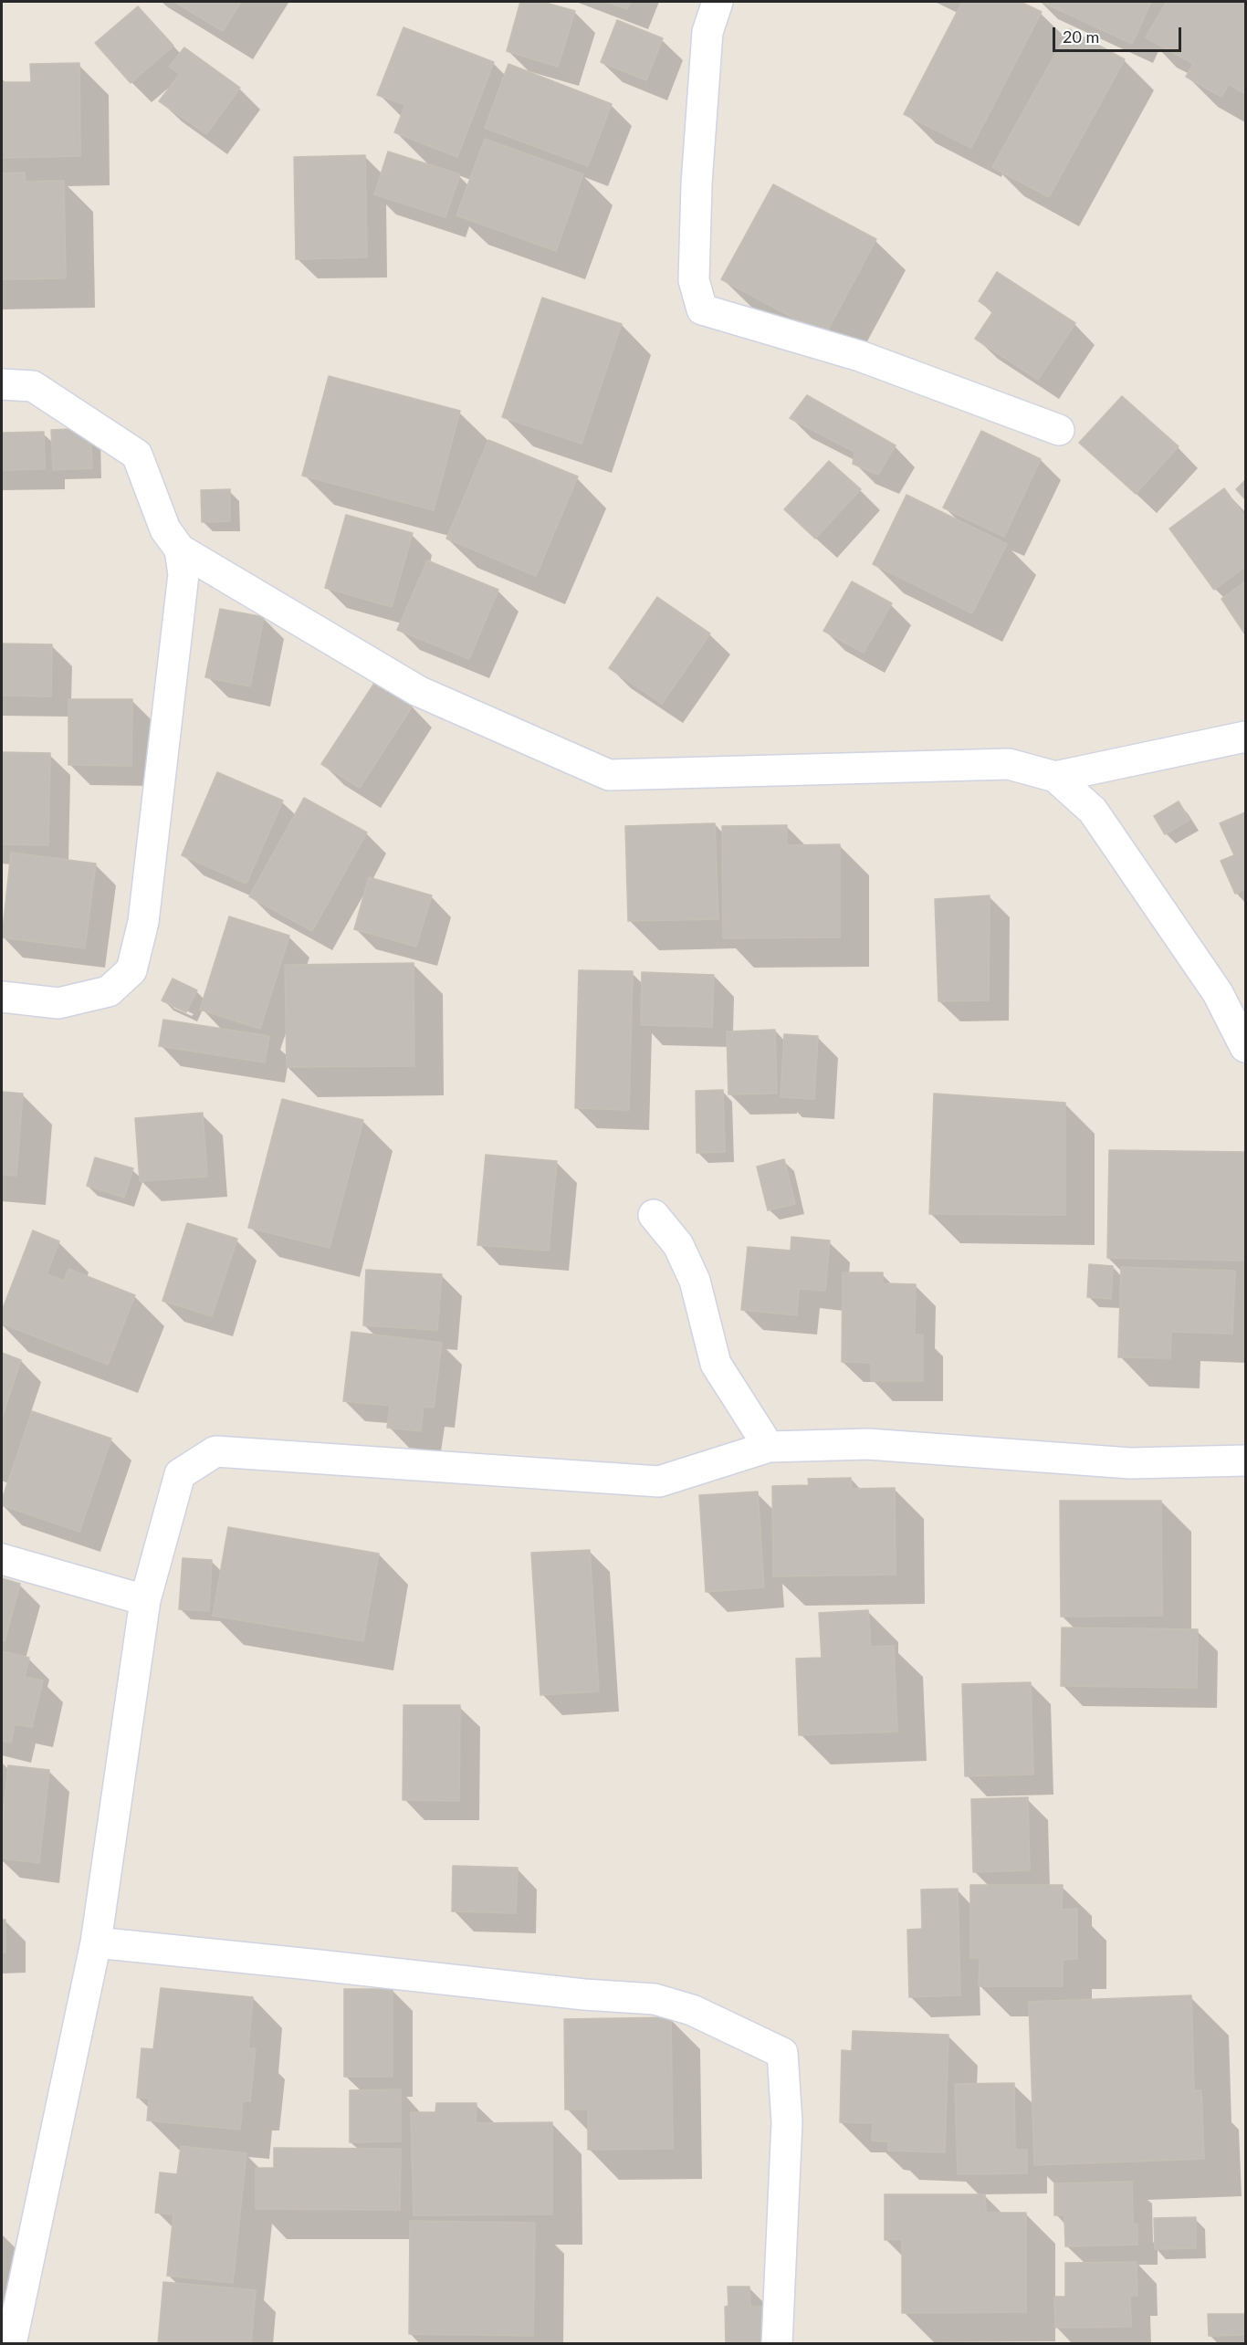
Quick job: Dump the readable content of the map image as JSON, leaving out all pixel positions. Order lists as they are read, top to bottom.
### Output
{
  "scale_bar": "20 m"
}
